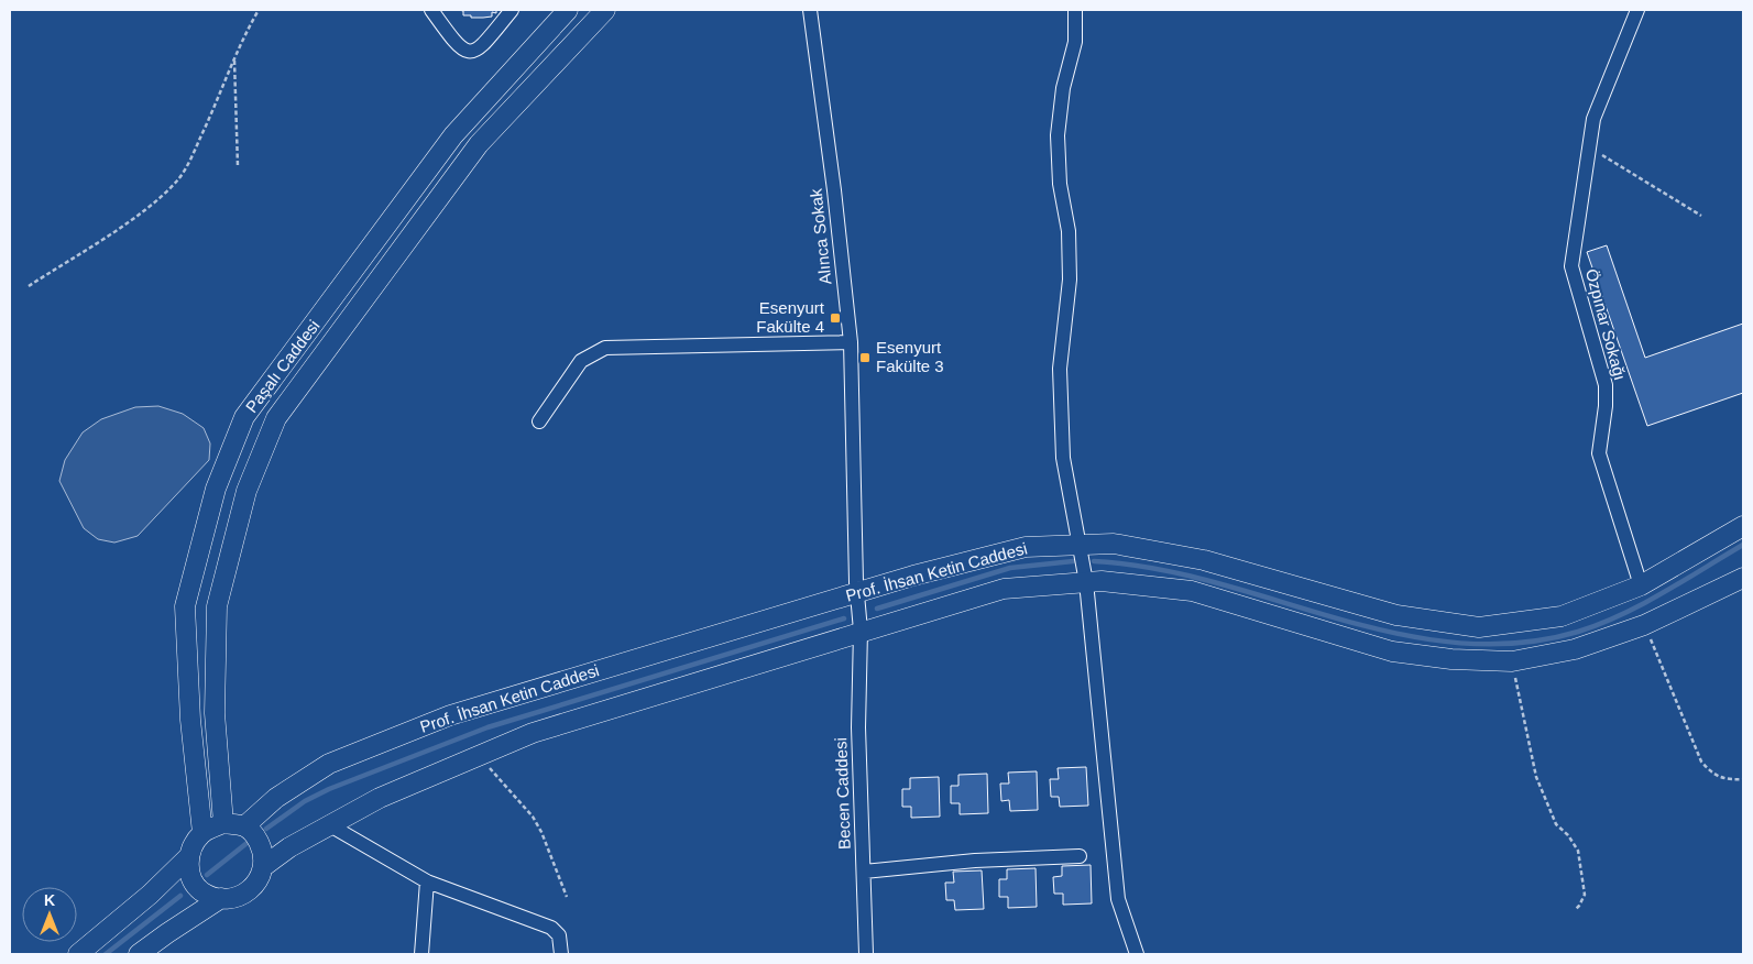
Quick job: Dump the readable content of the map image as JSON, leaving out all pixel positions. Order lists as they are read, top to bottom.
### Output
{
  "streets": {
    "street": [
      "Alınca Sokak",
      "Özpınar Sokağı",
      "Paşalı Caddesi",
      "Prof. İhsan Ketin Caddesi",
      "Becen Caddesi"
    ]
  },
  "crossings": [
    ["Alınca Sokak", "Prof. İhsan Ketin Caddesi"],
    ["Alınca Sokak", "Becen Caddesi"],
    ["Özpınar Sokağı", "Prof. İhsan Ketin Caddesi"],
    ["Paşalı Caddesi", "Prof. İhsan Ketin Caddesi"],
    ["Prof. İhsan Ketin Caddesi", "Becen Caddesi"]
  ],
  "places": {
    "transit": ["Esenyurt Fakülte 4", "Esenyurt Fakülte 3"]
  },
  "north": "top"
}
